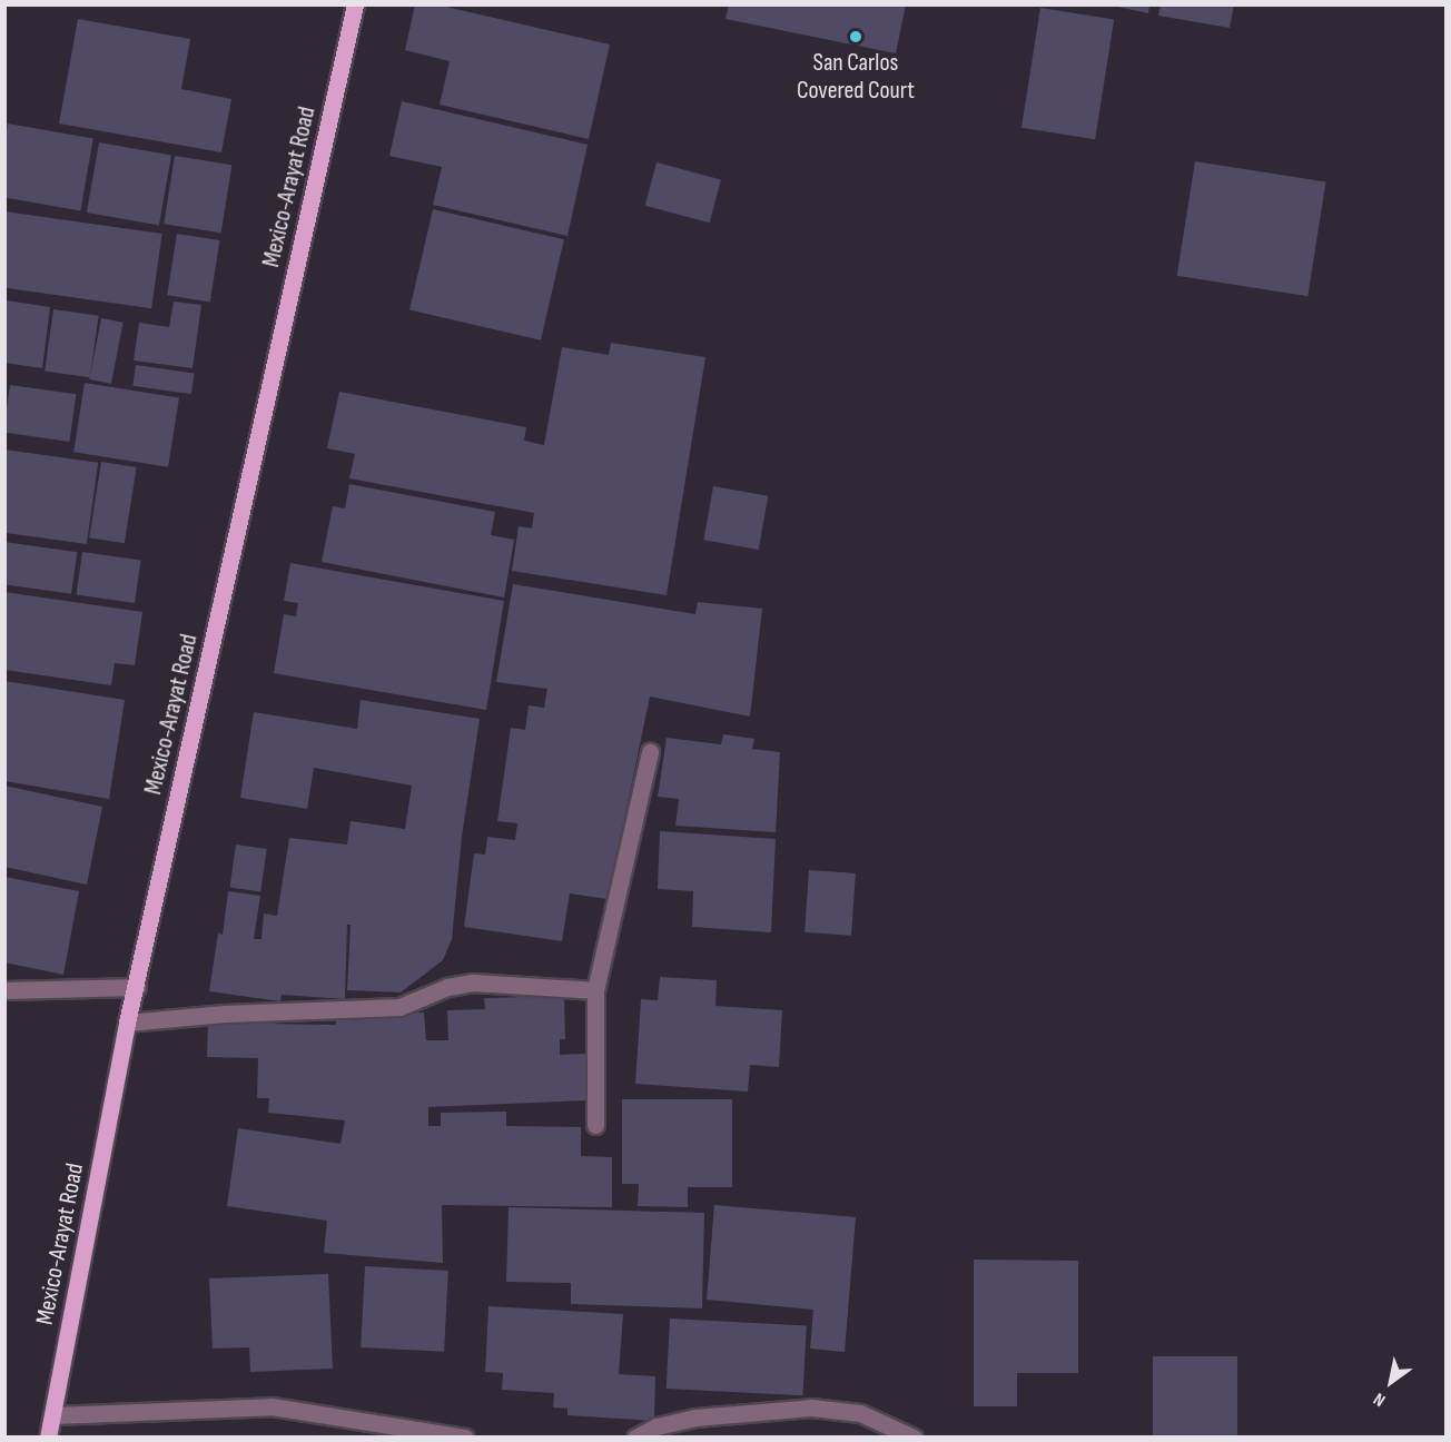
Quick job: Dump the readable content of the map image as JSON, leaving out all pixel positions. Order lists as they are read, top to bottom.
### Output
{
  "streets": {
    "main road": ["Mexico-Arayat Road"]
  },
  "places": ["San Carlos Covered Court"],
  "north": "bottom left"
}
